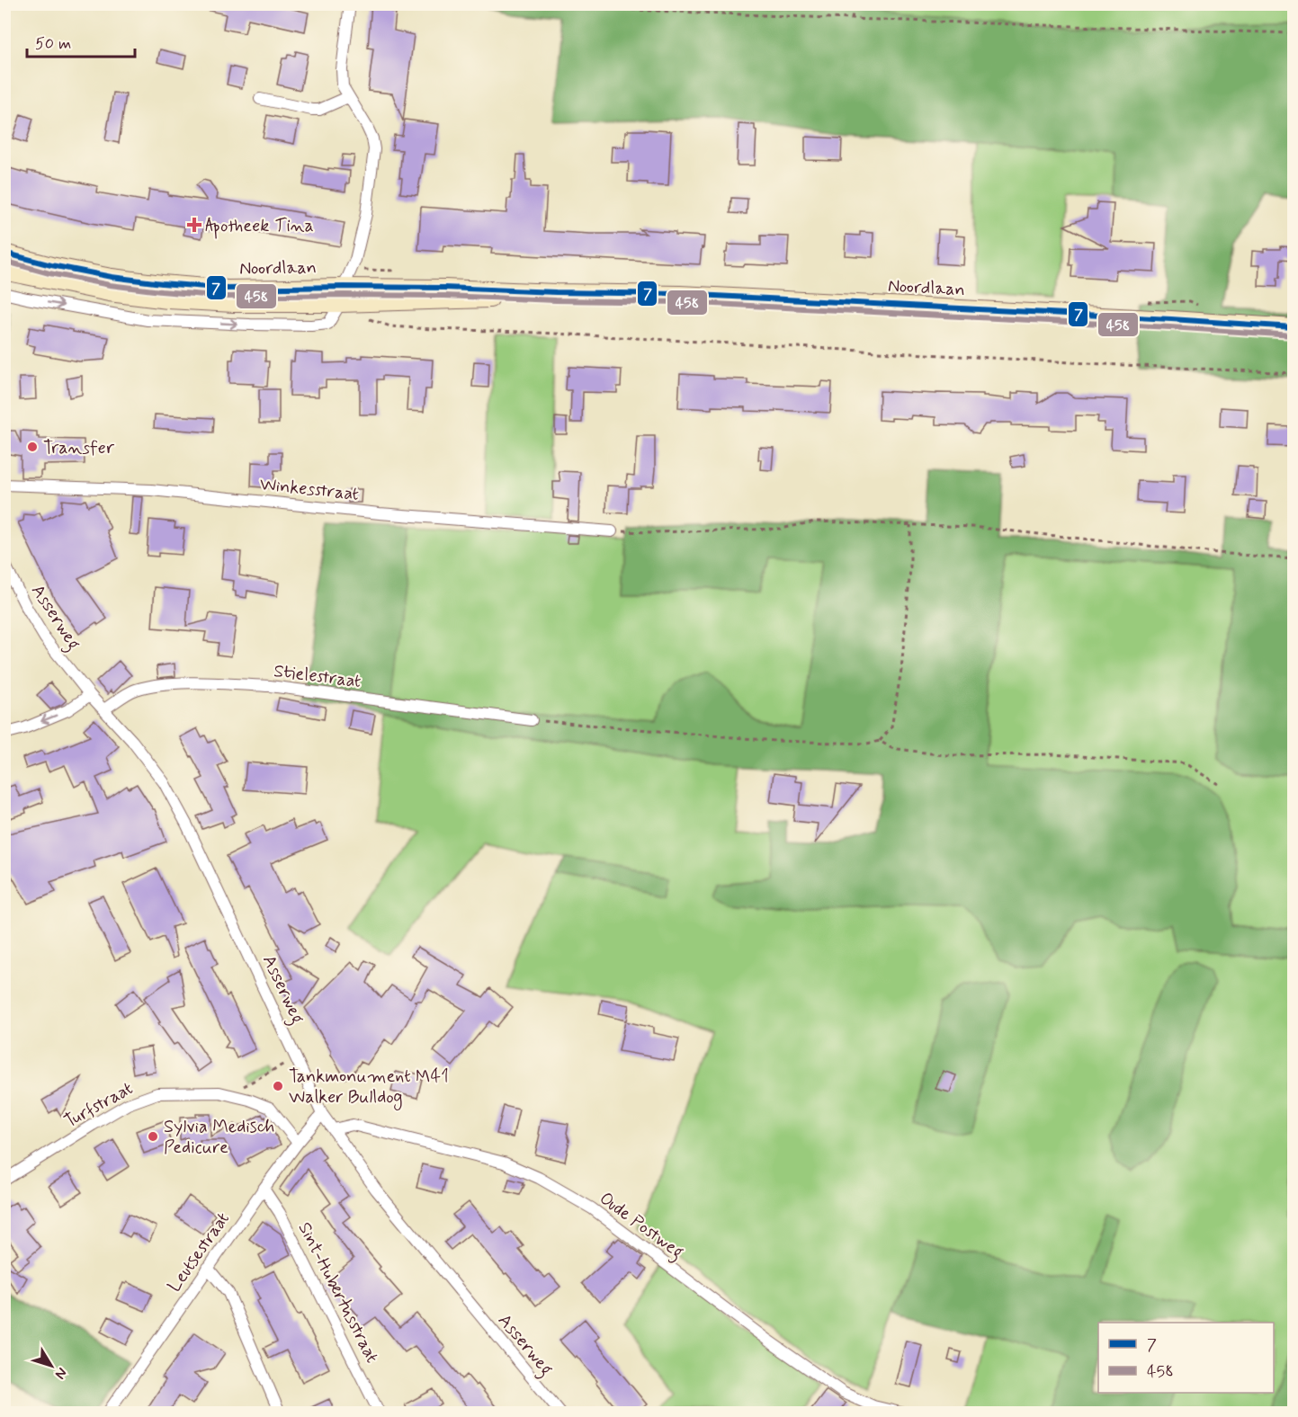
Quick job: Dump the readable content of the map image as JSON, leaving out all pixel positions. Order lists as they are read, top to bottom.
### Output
{
  "streets": {
    "main road": ["Noordlaan"],
    "street": [
      "Winkesstraat",
      "Asserweg",
      "Stielestraat",
      "Turfstraat",
      "Oude Postweg",
      "Leutsestraat",
      "Sint-Hubertusstraat"
    ]
  },
  "crossings": [
    ["Asserweg", "Stielestraat"],
    ["Asserweg", "Oude Postweg"],
    ["Asserweg", "Leutsestraat"],
    ["Turfstraat", "Leutsestraat"],
    ["Leutsestraat", "Sint-Hubertusstraat"]
  ],
  "places": {
    "health": ["Apotheek Tina"],
    "other": ["Transfer", "Tankmonument M41 Walker Bulldog", "Sylvia Medisch Pedicure"]
  },
  "lines": ["transit line 7", "transit line 458"],
  "legend": ["7", "458"],
  "scale_bar": "50 m",
  "north": "bottom right"
}
